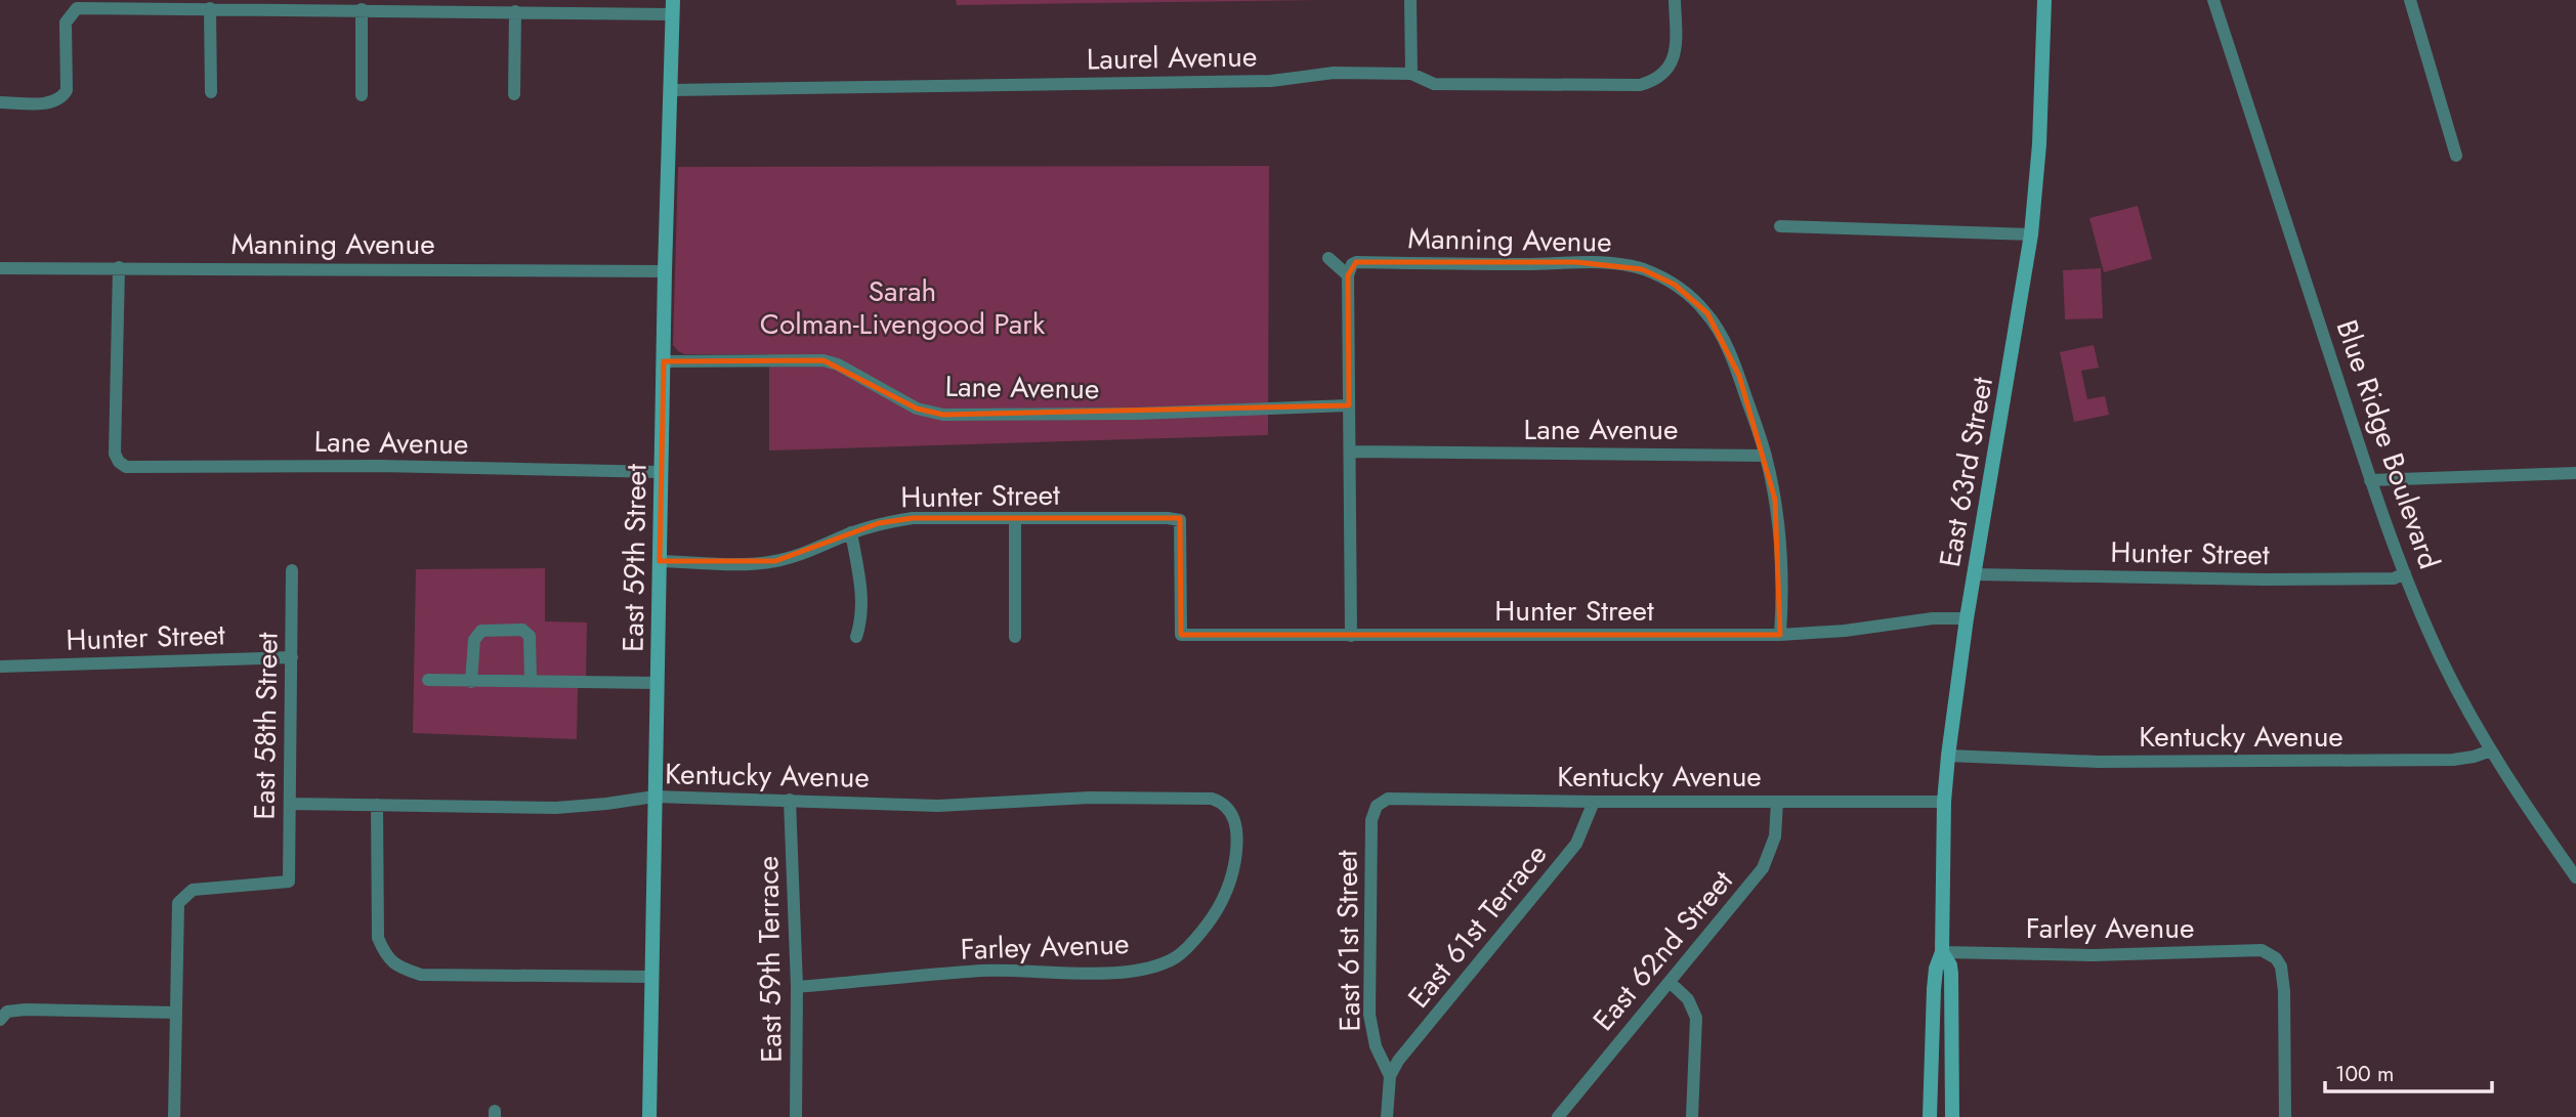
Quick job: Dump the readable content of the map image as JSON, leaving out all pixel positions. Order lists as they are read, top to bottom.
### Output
{
  "streets": {
    "main road": ["East 63rd Street", "East 59th Street"],
    "street": [
      "Laurel Avenue",
      "Manning Avenue",
      "Lane Avenue",
      "Blue Ridge Boulevard",
      "Hunter Street",
      "East 58th Street",
      "Kentucky Avenue",
      "East 61st Terrace",
      "Farley Avenue",
      "East 61st Street",
      "East 62nd Street",
      "East 59th Terrace"
    ]
  },
  "crossings": [
    ["Laurel Avenue", "East 59th Street"],
    ["Manning Avenue", "Lane Avenue"],
    ["Manning Avenue", "East 59th Street"],
    ["Lane Avenue", "East 59th Street"],
    ["Blue Ridge Boulevard", "Hunter Street"],
    ["Blue Ridge Boulevard", "Kentucky Avenue"],
    ["East 63rd Street", "Hunter Street"],
    ["East 63rd Street", "Kentucky Avenue"],
    ["East 63rd Street", "Farley Avenue"],
    ["Hunter Street", "East 59th Street"],
    ["Hunter Street", "East 58th Street"],
    ["East 59th Street", "Kentucky Avenue"],
    ["East 58th Street", "Kentucky Avenue"],
    ["Kentucky Avenue", "East 61st Terrace"],
    ["Kentucky Avenue", "Farley Avenue"],
    ["Kentucky Avenue", "East 61st Street"],
    ["Kentucky Avenue", "East 62nd Street"],
    ["Kentucky Avenue", "East 59th Terrace"],
    ["East 61st Terrace", "East 61st Street"],
    ["Farley Avenue", "East 59th Terrace"]
  ],
  "parks": ["Sarah Colman-Livengood Park"],
  "scale_bar": "100 m"
}
